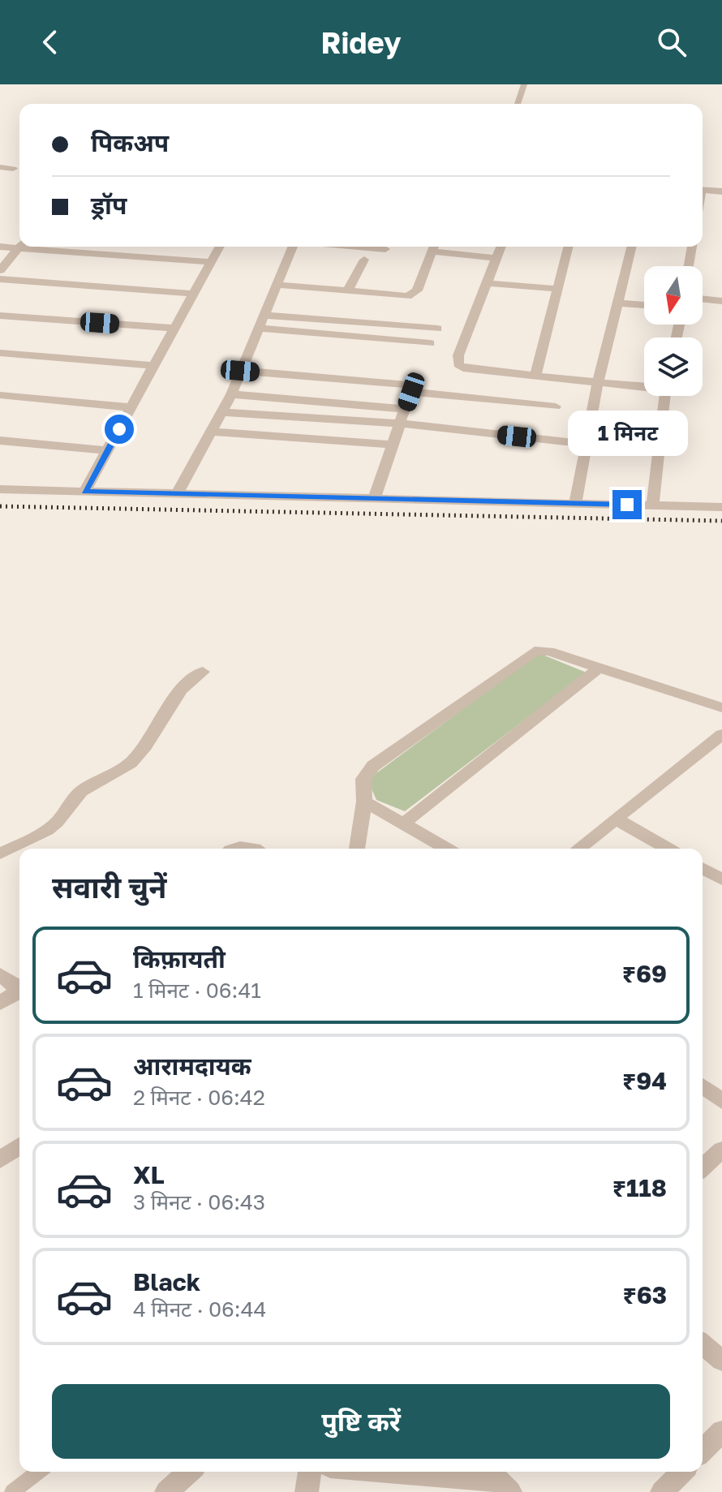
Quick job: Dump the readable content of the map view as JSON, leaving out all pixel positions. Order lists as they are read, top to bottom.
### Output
{
  "north": "bottom",
  "page": {
    "header": "Ridey",
    "banner": ["पिकअप", "ड्रॉप"],
    "bubble": "1 मिनट",
    "heading": "सवारी चुनें",
    "list": [
      {
        "name": "किफ़ायती",
        "note": "1 मिनट · 06:41",
        "value": "₹69"
      },
      {
        "name": "आरामदायक",
        "note": "2 मिनट · 06:42",
        "value": "₹94"
      },
      {
        "name": "XL",
        "note": "3 मिनट · 06:43",
        "value": "₹118"
      },
      {
        "name": "Black",
        "note": "4 मिनट · 06:44",
        "value": "₹63"
      }
    ],
    "buttons": "पुष्टि करें"
  }
}
